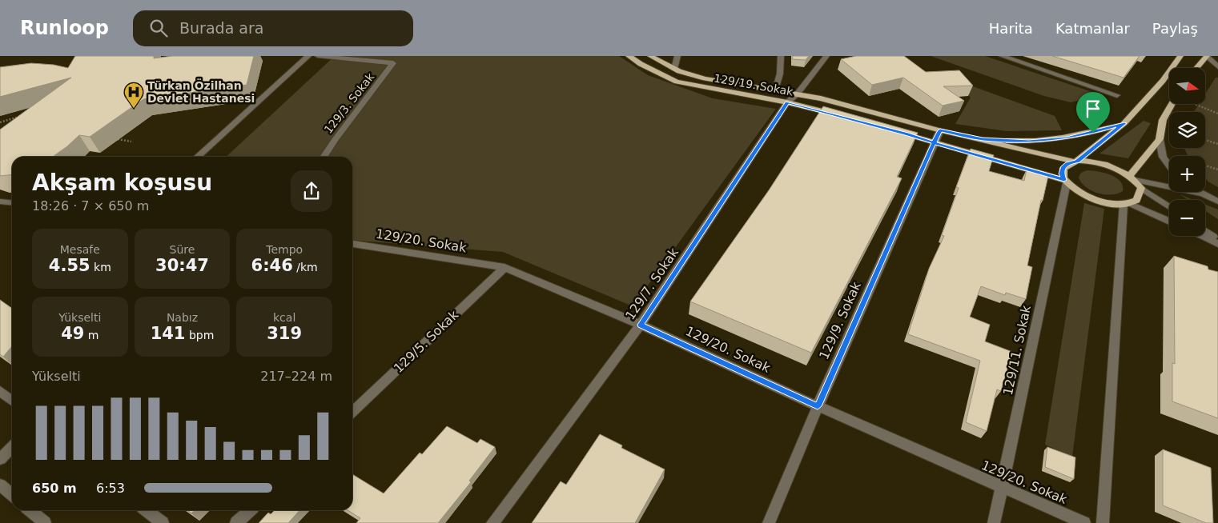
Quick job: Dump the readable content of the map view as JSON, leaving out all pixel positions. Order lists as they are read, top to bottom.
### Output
{
  "streets": {
    "main road": ["129/19. Sokak"],
    "street": [
      "129/3. Sokak",
      "129/20. Sokak",
      "129/7. Sokak",
      "129/9. Sokak",
      "129/5. Sokak",
      "129/11. Sokak"
    ]
  },
  "crossings": [
    ["129/19. Sokak", "129/7. Sokak"],
    ["129/19. Sokak", "129/9. Sokak"],
    ["129/20. Sokak", "129/7. Sokak"],
    ["129/20. Sokak", "129/9. Sokak"],
    ["129/20. Sokak", "129/5. Sokak"],
    ["129/20. Sokak", "129/11. Sokak"]
  ],
  "places": {
    "hospital": ["Türkan Özilhan Devlet Hastanesi"]
  },
  "north": "right",
  "page": {
    "header": "Runloop",
    "search": "Burada ara",
    "nav": ["Harita", "Katmanlar", "Paylaş"],
    "map_buttons": ["+", "−"],
    "heading": ["Akşam koşusu", "18:26 · 7 × 650 m"],
    "stats": [
      ["Mesafe", "4.55 km"],
      ["Süre", "30:47"],
      ["Tempo", "6:46 /km"],
      ["Yükselti", "49 m"],
      ["Nabız", "141 bpm"],
      ["kcal", "319"]
    ],
    "chart": ["Yükselti", "217–224 m"],
    "list": [
      {
        "name": "650 m",
        "note": "6:53"
      }
    ]
  }
}
